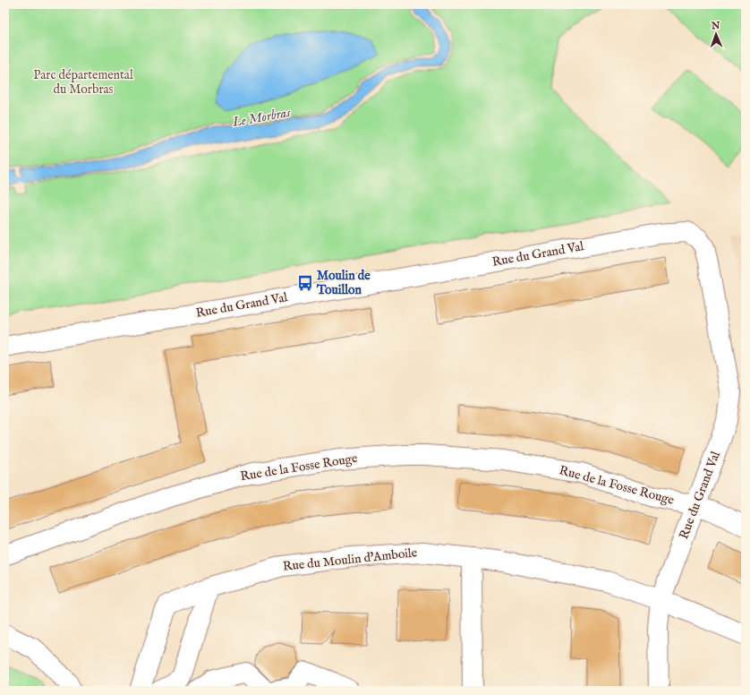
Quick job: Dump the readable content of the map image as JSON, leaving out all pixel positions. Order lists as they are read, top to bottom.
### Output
{
  "streets": {
    "street": ["Rue du Grand Val", "Rue de la Fosse Rouge", "Rue du Moulin d'Amboile"]
  },
  "crossings": [
    ["Rue du Grand Val", "Rue de la Fosse Rouge"],
    ["Rue du Grand Val", "Rue du Moulin d'Amboile"]
  ],
  "water": ["Le Morbras"],
  "parks": ["Parc départemental du Morbras"],
  "places": {
    "bus stop": ["Moulin de Touillon"]
  },
  "north": "top"
}
